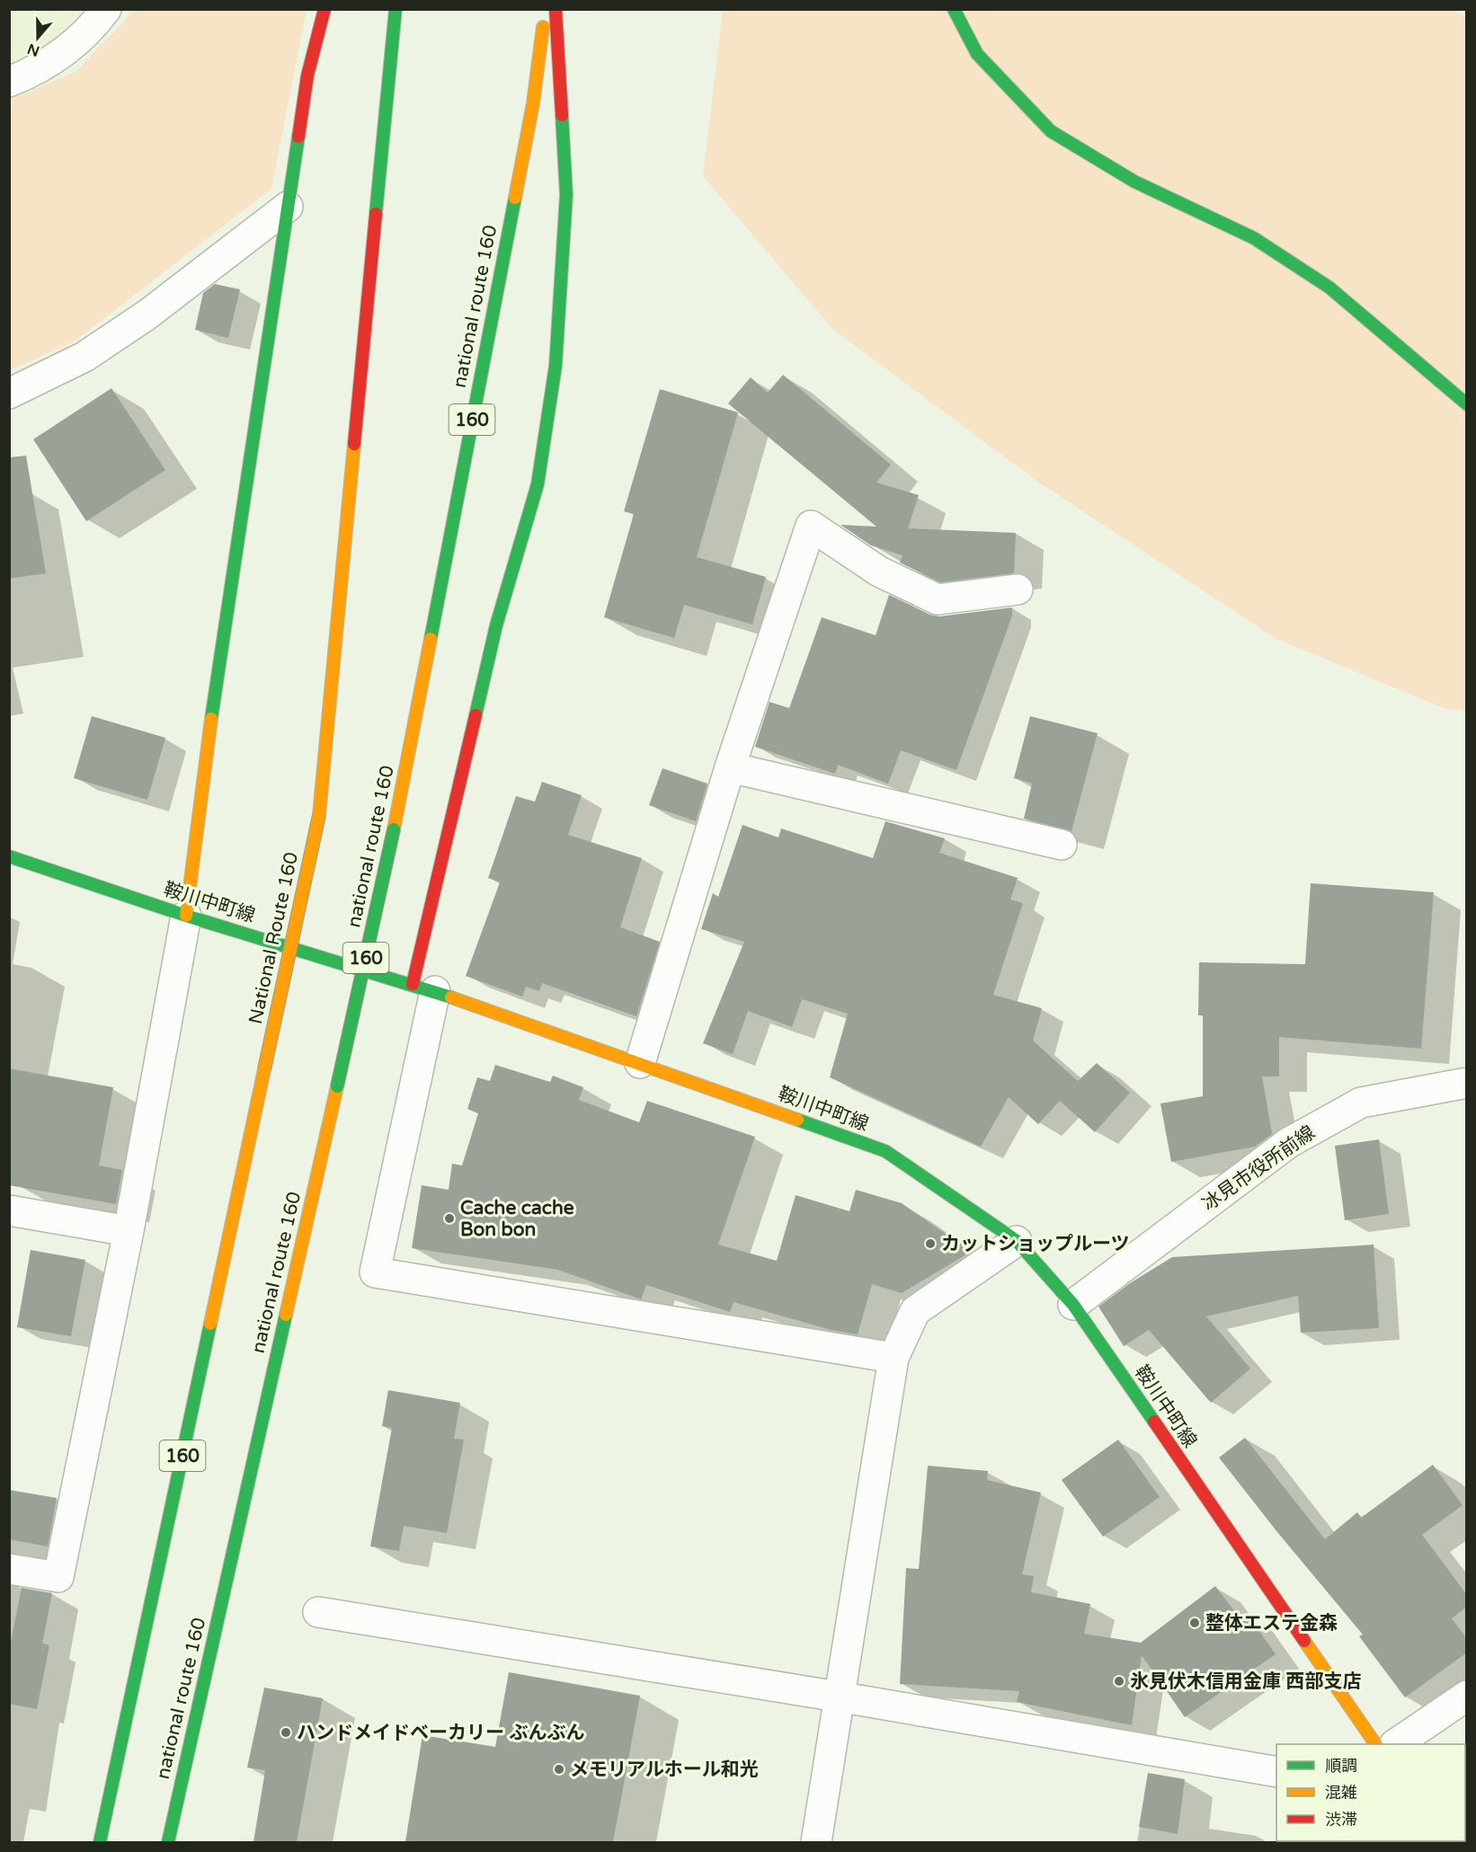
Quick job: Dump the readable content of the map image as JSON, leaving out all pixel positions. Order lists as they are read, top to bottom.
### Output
{
  "streets": {
    "main road": [
      "national route 160",
      "160",
      "鞍川中町線",
      "National Route 160"
    ],
    "street": ["冰見市役所前線"]
  },
  "crossings": [
    ["鞍川中町線", "冰見市役所前線"]
  ],
  "places": [
    "Cache cache Bon bon",
    "カットショップルーツ",
    "整体エステ金森",
    "氷見伏木信用金庫 西部支店",
    "ハンドメイドベーカリー ぶんぶん",
    "メモリアルホール和光"
  ],
  "legend": ["順調", "混雑", "渋滞"],
  "north": "bottom"
}
